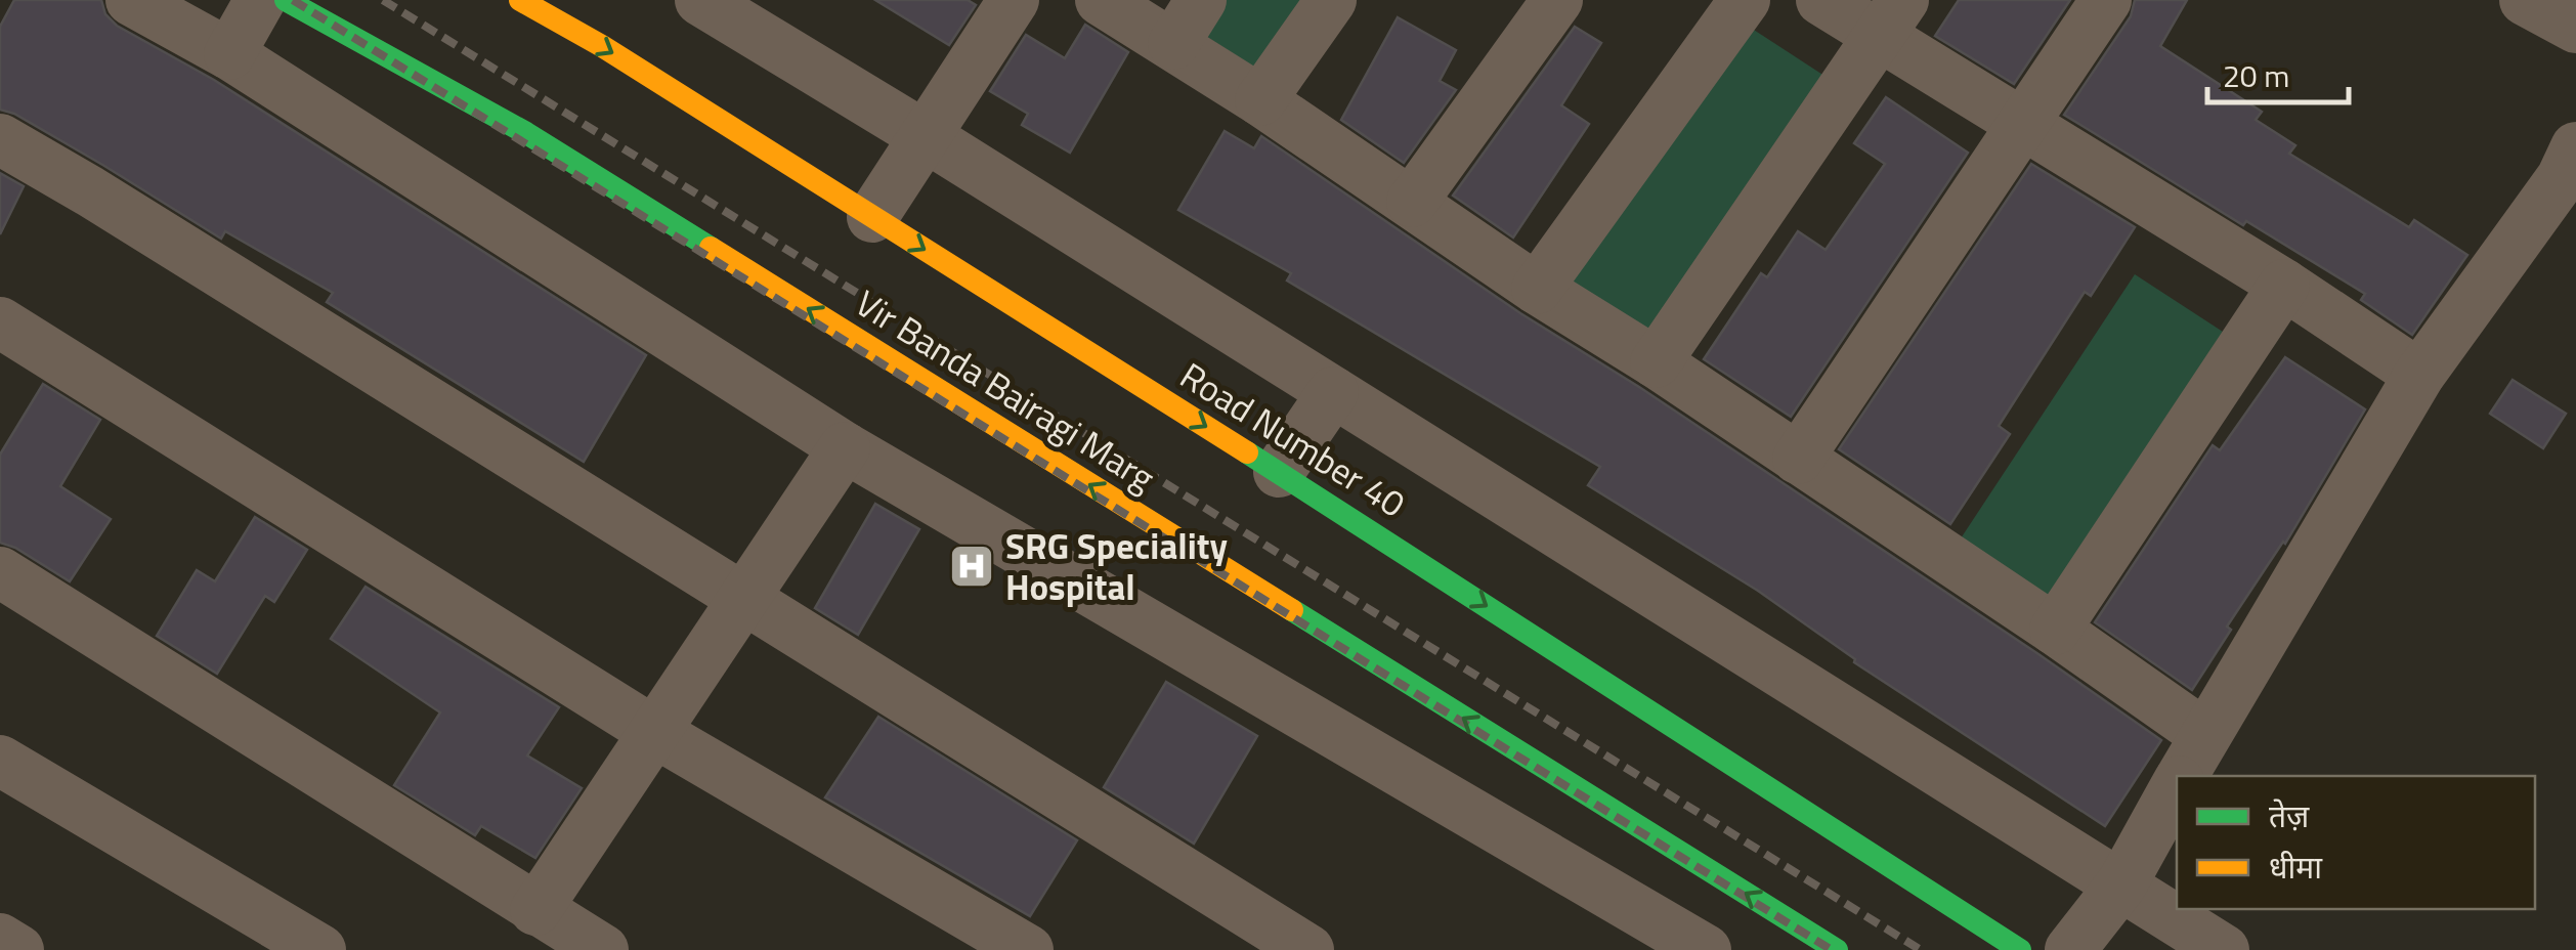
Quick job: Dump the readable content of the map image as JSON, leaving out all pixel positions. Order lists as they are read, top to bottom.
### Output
{
  "streets": {
    "main road": ["Vir Banda Bairagi Marg", "Road Number 40"]
  },
  "one_way": ["Vir Banda Bairagi Marg", "Road Number 40"],
  "places": {
    "hospital": ["SRG Speciality Hospital"]
  },
  "legend": ["तेज़", "धीमा"],
  "scale_bar": "20 m"
}
